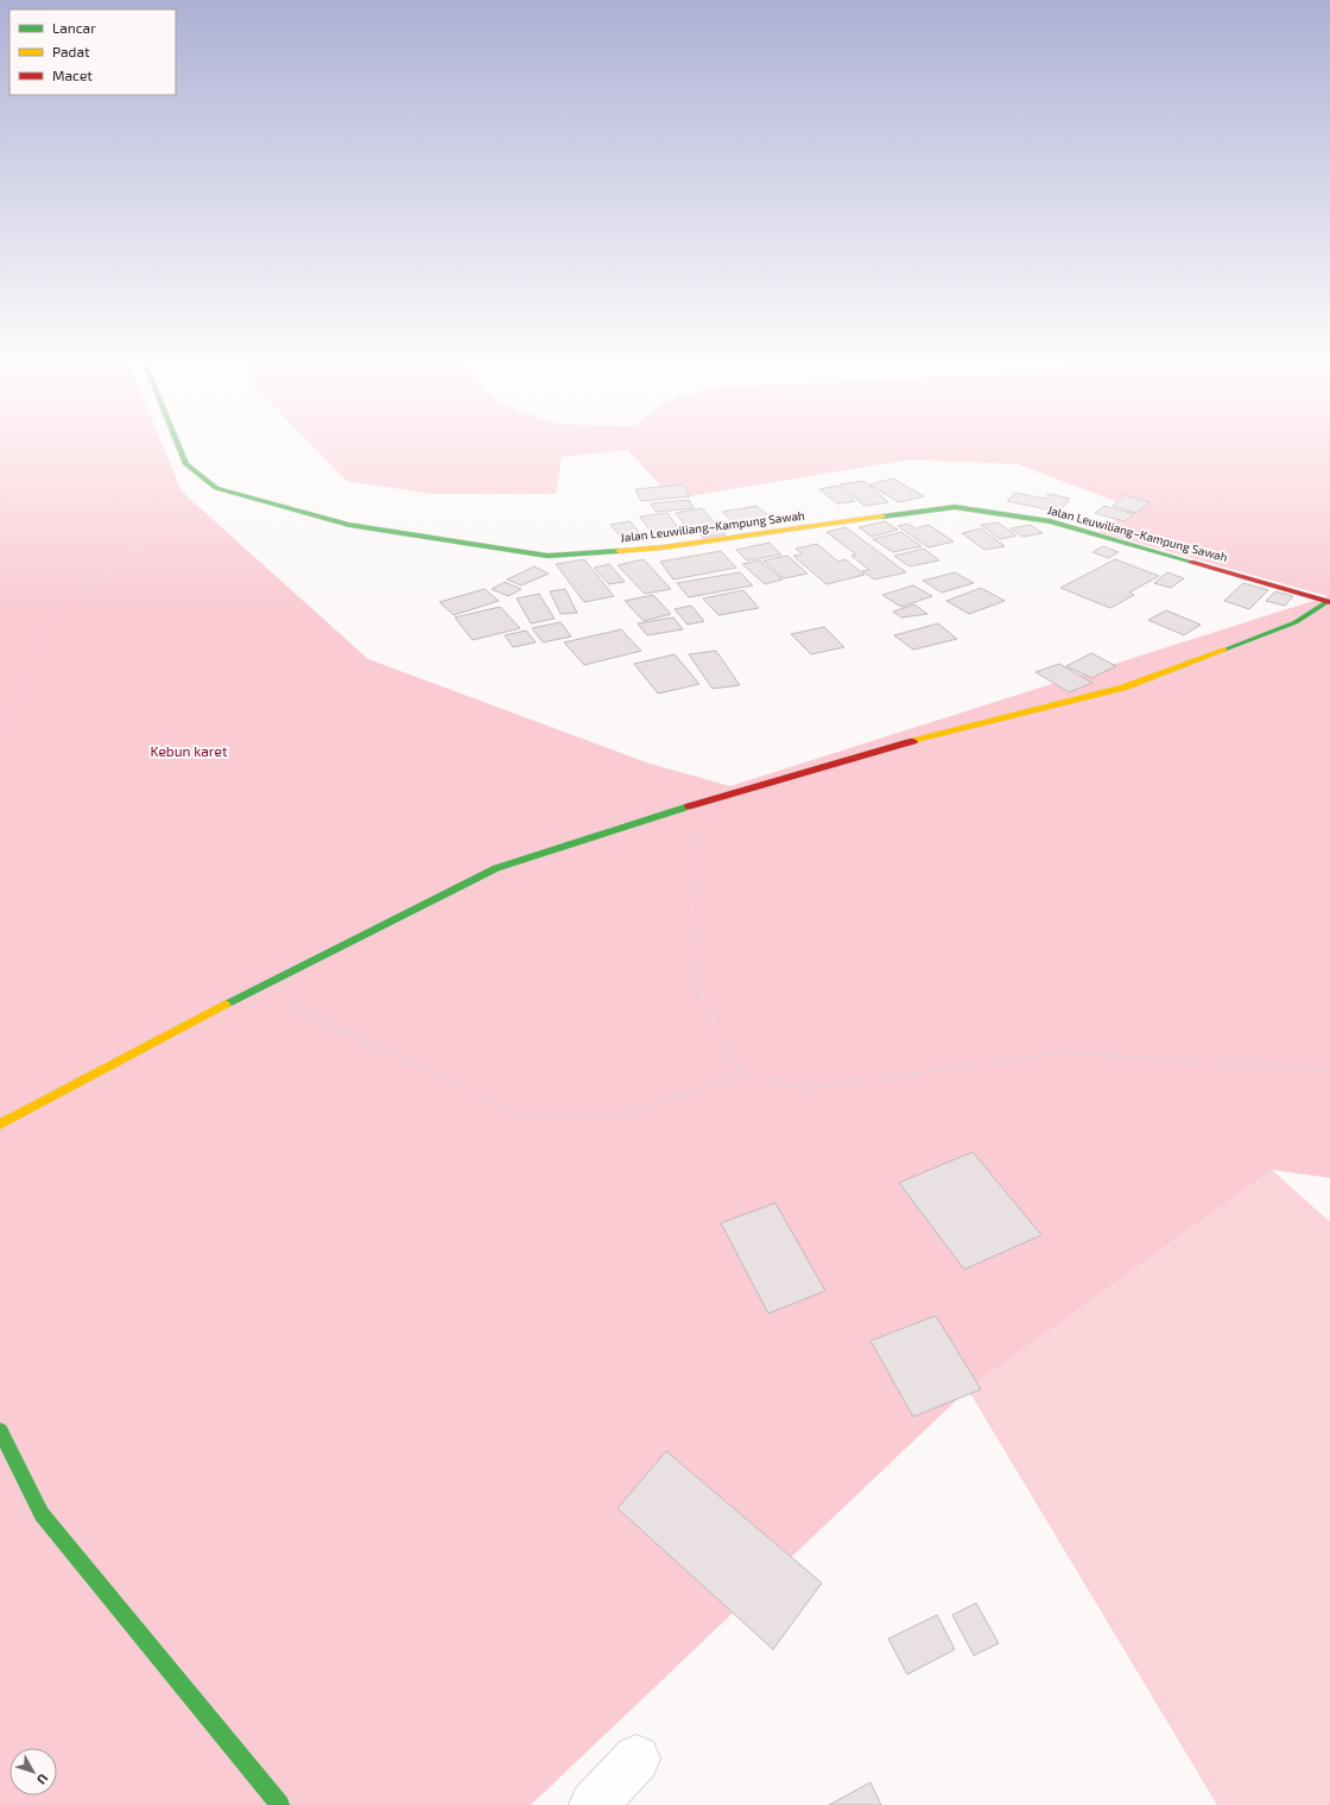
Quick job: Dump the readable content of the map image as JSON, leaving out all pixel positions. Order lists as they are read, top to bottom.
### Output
{
  "streets": {
    "main road": ["Jalan Leuwiliang–Kampung Sawah"]
  },
  "parks": ["Kebun karet"],
  "legend": ["Lancar", "Padat", "Macet"],
  "north": "bottom right"
}
